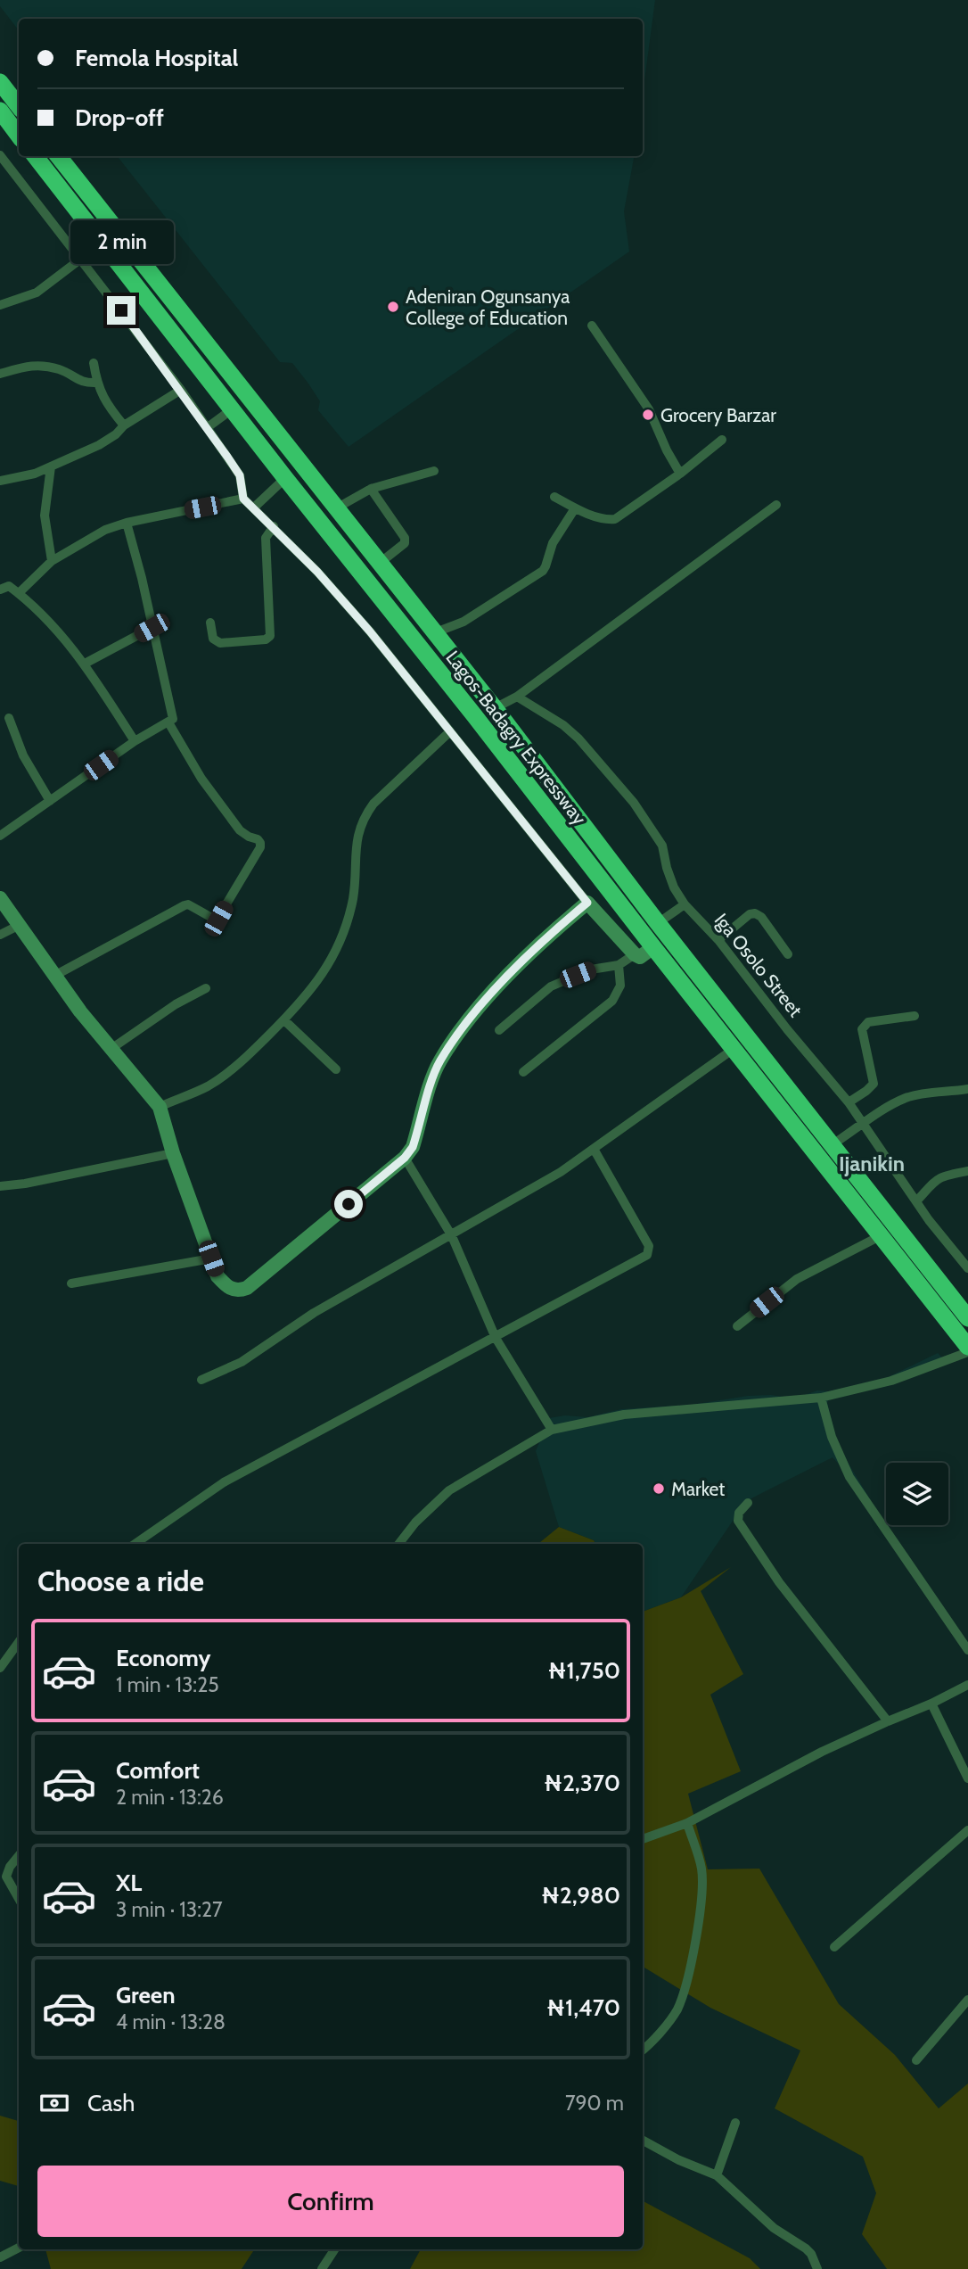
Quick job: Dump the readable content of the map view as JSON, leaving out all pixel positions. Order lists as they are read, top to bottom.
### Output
{
  "streets": {
    "highway": ["Lagos-Badagry Expressway"],
    "street": ["Iga Osolo Street"]
  },
  "districts": ["Ijanikin"],
  "places": ["Adeniran Ogunsanya College of Education", "Grocery Barzar", "Market"],
  "page": {
    "banner": ["Femola Hospital", "Drop-off"],
    "bubble": "2 min",
    "heading": "Choose a ride",
    "list": [
      {
        "name": "Economy",
        "note": "1 min · 13:25",
        "value": "₦1,750"
      },
      {
        "name": "Comfort",
        "note": "2 min · 13:26",
        "value": "₦2,370"
      },
      {
        "name": "XL",
        "note": "3 min · 13:27",
        "value": "₦2,980"
      },
      {
        "name": "Green",
        "note": "4 min · 13:28",
        "value": "₦1,470"
      }
    ],
    "pay": ["Cash", "790 m"],
    "buttons": "Confirm"
  }
}
